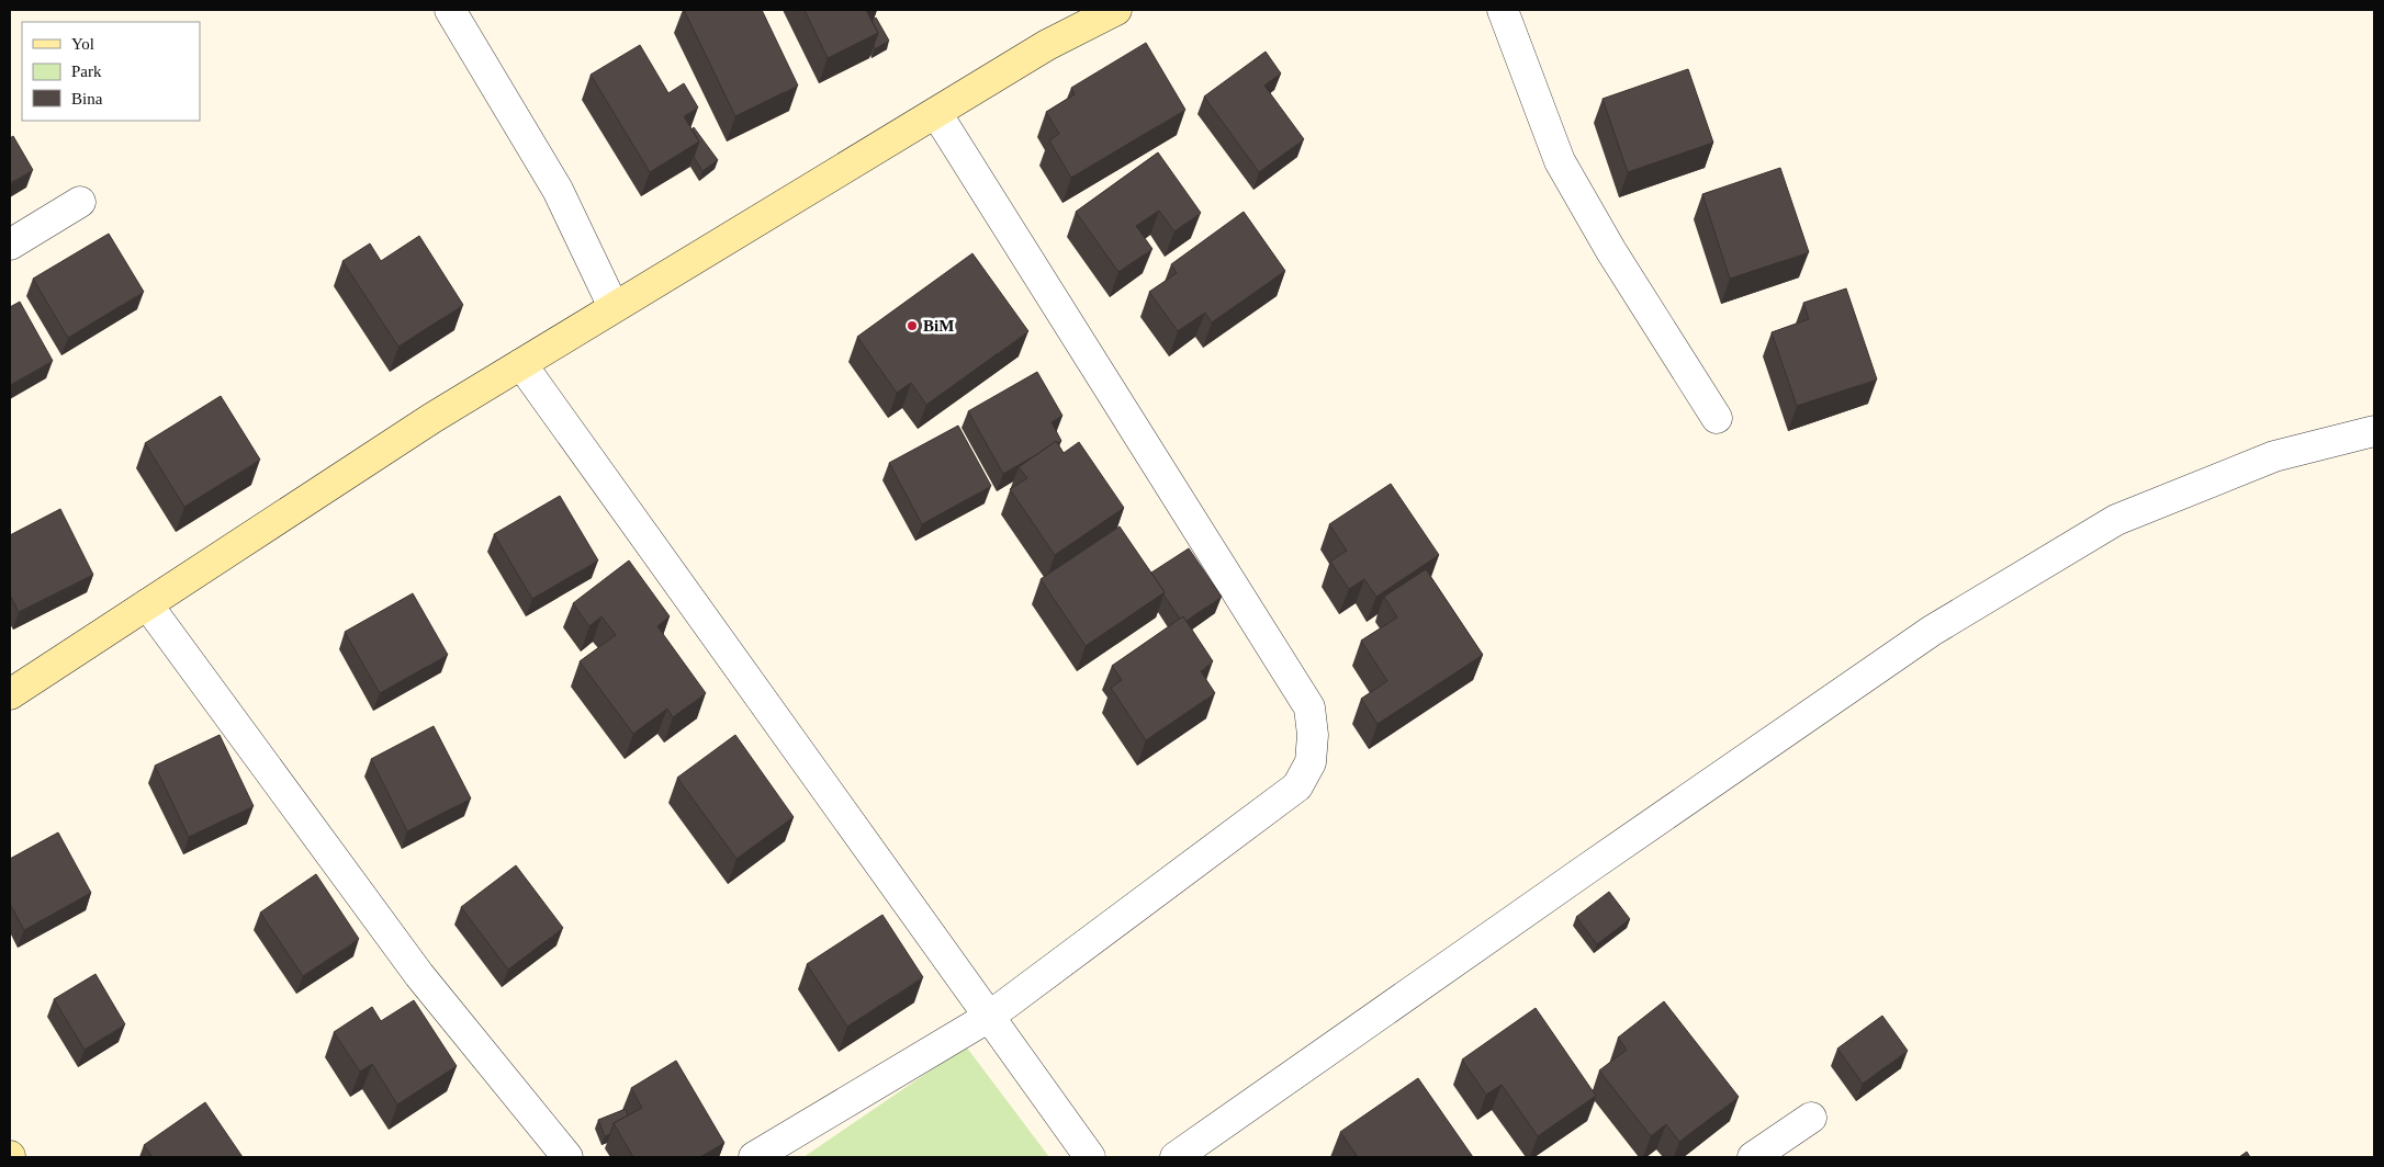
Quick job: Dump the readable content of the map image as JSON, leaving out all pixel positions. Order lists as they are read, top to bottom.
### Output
{
  "places": ["BiM"],
  "legend": ["Yol", "Park", "Bina"]
}
